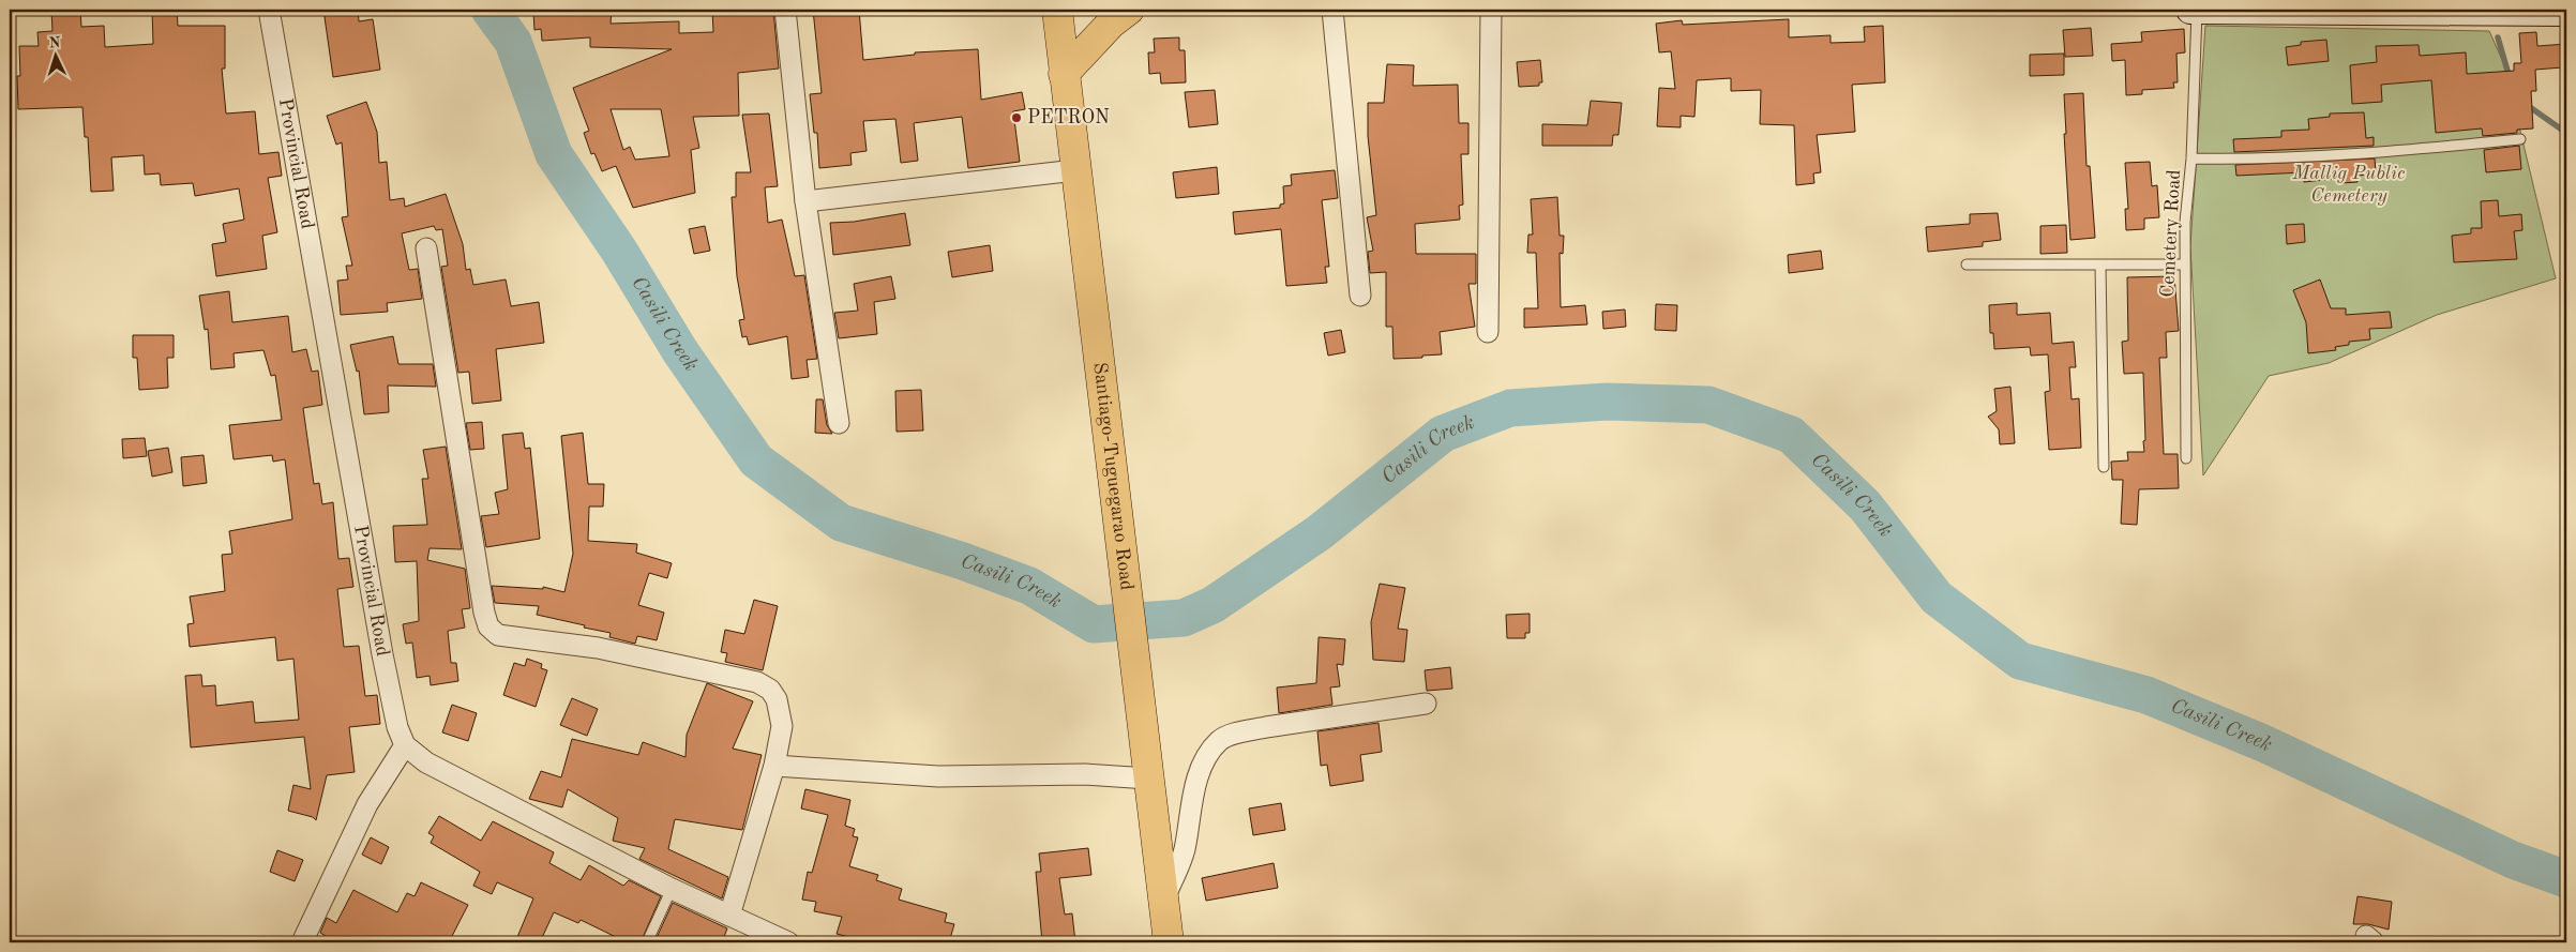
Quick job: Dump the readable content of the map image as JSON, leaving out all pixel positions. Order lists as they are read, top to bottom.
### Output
{
  "streets": {
    "highway": ["Santiago-Tuguegarao Road"],
    "street": ["Provincial Road"],
    "lane": ["Cemetery Road"]
  },
  "water": ["Casili Creek"],
  "parks": ["Mallig Public Cemetery"],
  "places": ["PETRON"],
  "north": "top"
}
